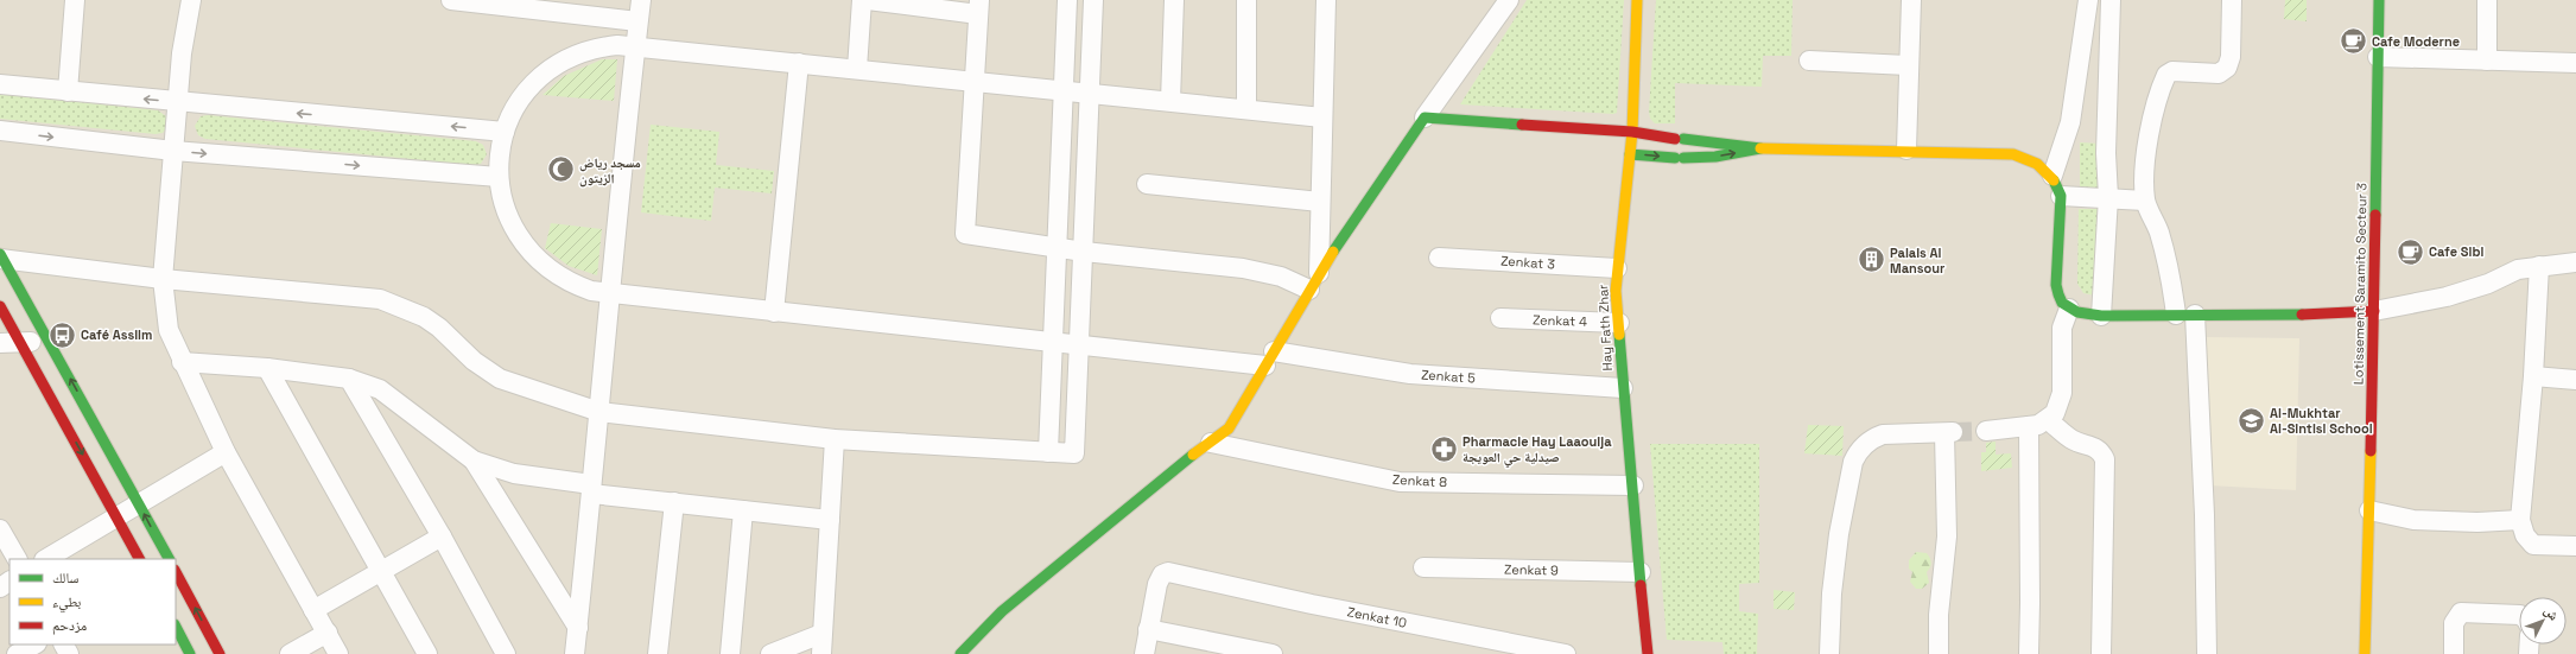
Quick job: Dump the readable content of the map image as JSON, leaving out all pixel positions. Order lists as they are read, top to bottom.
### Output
{
  "streets": {
    "street": [
      "Zenkat 3",
      "Lotissement Saramito Secteur 3",
      "Zenkat 4",
      "Hay Fath Zhar",
      "Zenkat 5",
      "Zenkat 8",
      "Zenkat 9",
      "Zenkat 10"
    ]
  },
  "crossings": [
    ["Zenkat 3", "Hay Fath Zhar"],
    ["Zenkat 4", "Hay Fath Zhar"],
    ["Hay Fath Zhar", "Zenkat 5"],
    ["Hay Fath Zhar", "Zenkat 8"],
    ["Hay Fath Zhar", "Zenkat 9"]
  ],
  "places": {
    "cafe": ["Cafe Moderne", "Cafe Sibi"],
    "mosque": ["مسجد رياض الزيتون"],
    "building": ["Palais Al Mansour"],
    "bus stop": ["Café Assilm"],
    "school or university": ["Al-Mukhtar Al-Sintisi School"],
    "pharmacy": ["Pharmacie Hay Laaouija صيدلية حي العويجة"]
  },
  "legend": ["سالك", "بطيء", "مزدحم"],
  "north": "top right"
}
